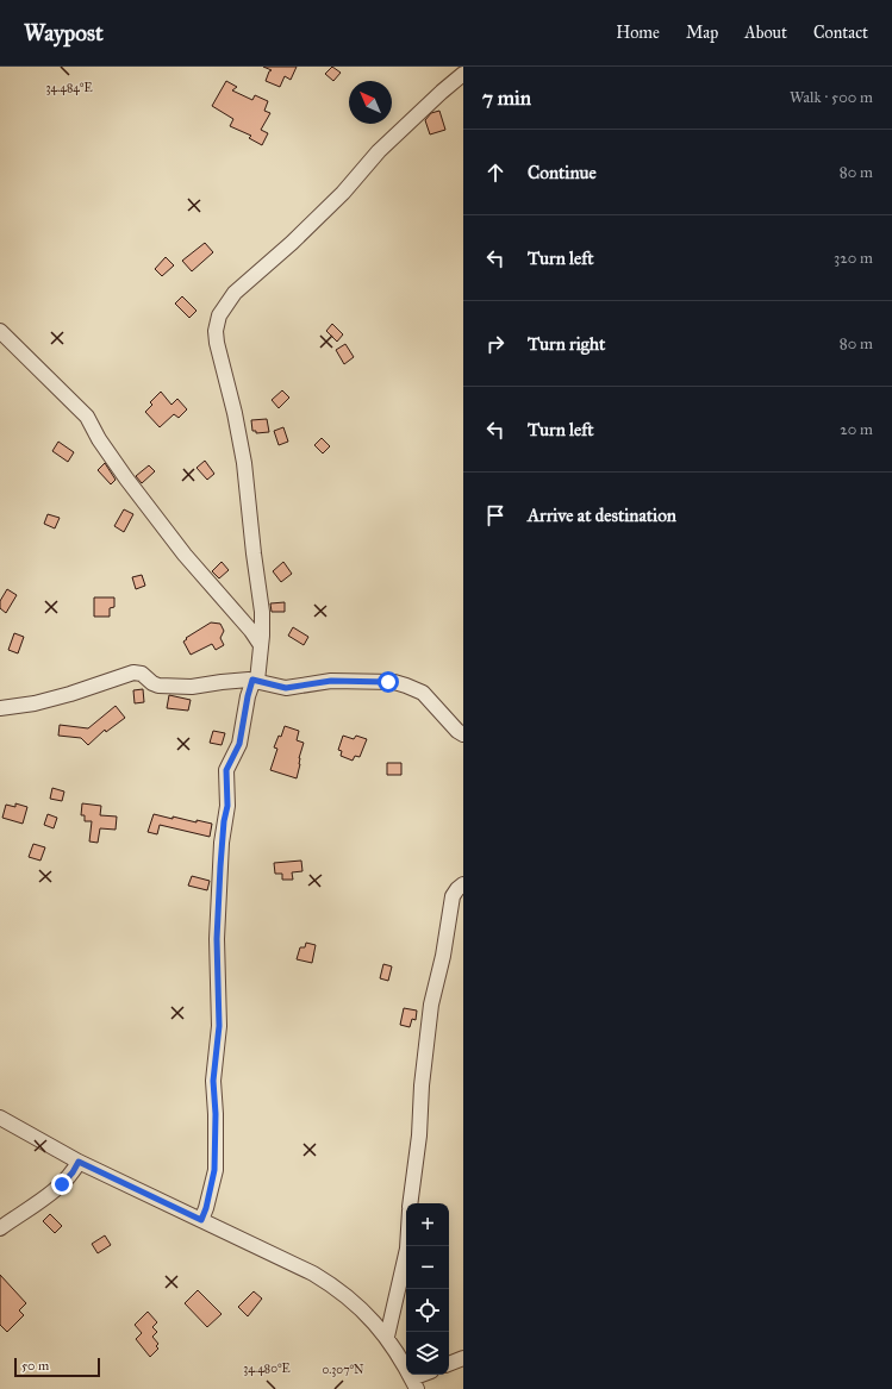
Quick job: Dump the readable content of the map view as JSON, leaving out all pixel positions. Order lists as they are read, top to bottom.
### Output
{
  "scale_bar": "50 m",
  "north": "top left",
  "page": {
    "header": "Waypost",
    "nav": [
      "Home",
      "Map",
      "About",
      "Contact"
    ],
    "heading": ["7 min", "Walk · 500 m"],
    "list": [
      ["Continue", "80 m"],
      ["Turn left", "320 m"],
      ["Turn right", "80 m"],
      ["Turn left", "20 m"],
      "Arrive at destination"
    ],
    "map_buttons": ["+", "−"],
    "scale": "50 m"
  },
  "coordinates": ["34.484°E", "34.480°E", "0.307°N"]
}
